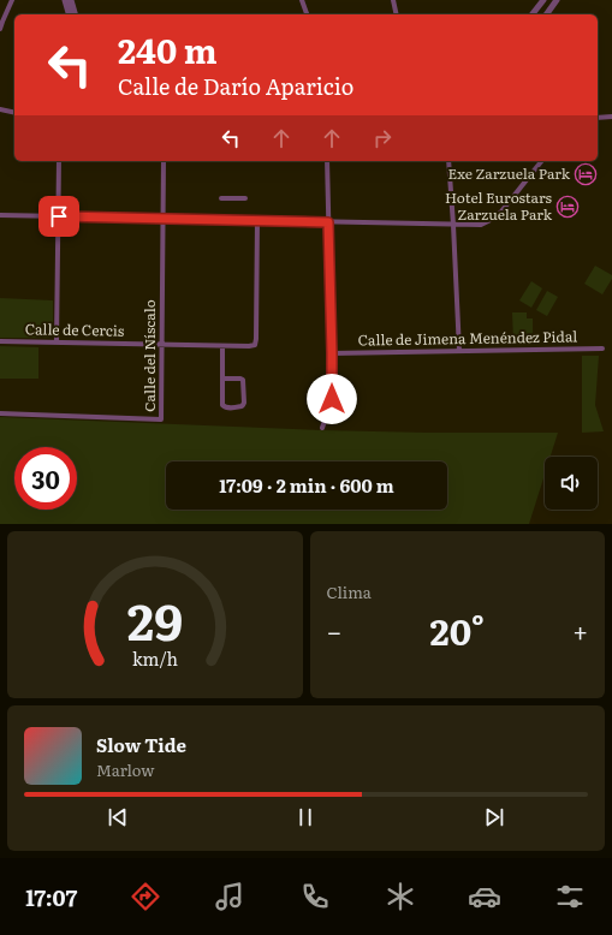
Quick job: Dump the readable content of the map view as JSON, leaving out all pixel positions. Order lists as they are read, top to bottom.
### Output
{
  "streets": {
    "street": ["Calle de Cercis", "Calle de Jimena Menéndez Pidal", "Calle del Níscalo"]
  },
  "crossings": [
    ["Calle de Cercis", "Calle del Níscalo"]
  ],
  "places": {
    "hotel": ["Exe Zarzuela Park", "Hotel Eurostars Zarzuela Park"]
  },
  "page": {
    "turn": ["240 m", "Calle de Darío Aparicio"],
    "limit": "30",
    "trip": "17:09 · 2 min · 600 m",
    "tile": "Clima",
    "heat": ["−", "20°", "+"],
    "song": ["Slow Tide", "Marlow"],
    "tabs": "17:07",
    "gauge": ["29", "km/h"]
  }
}
